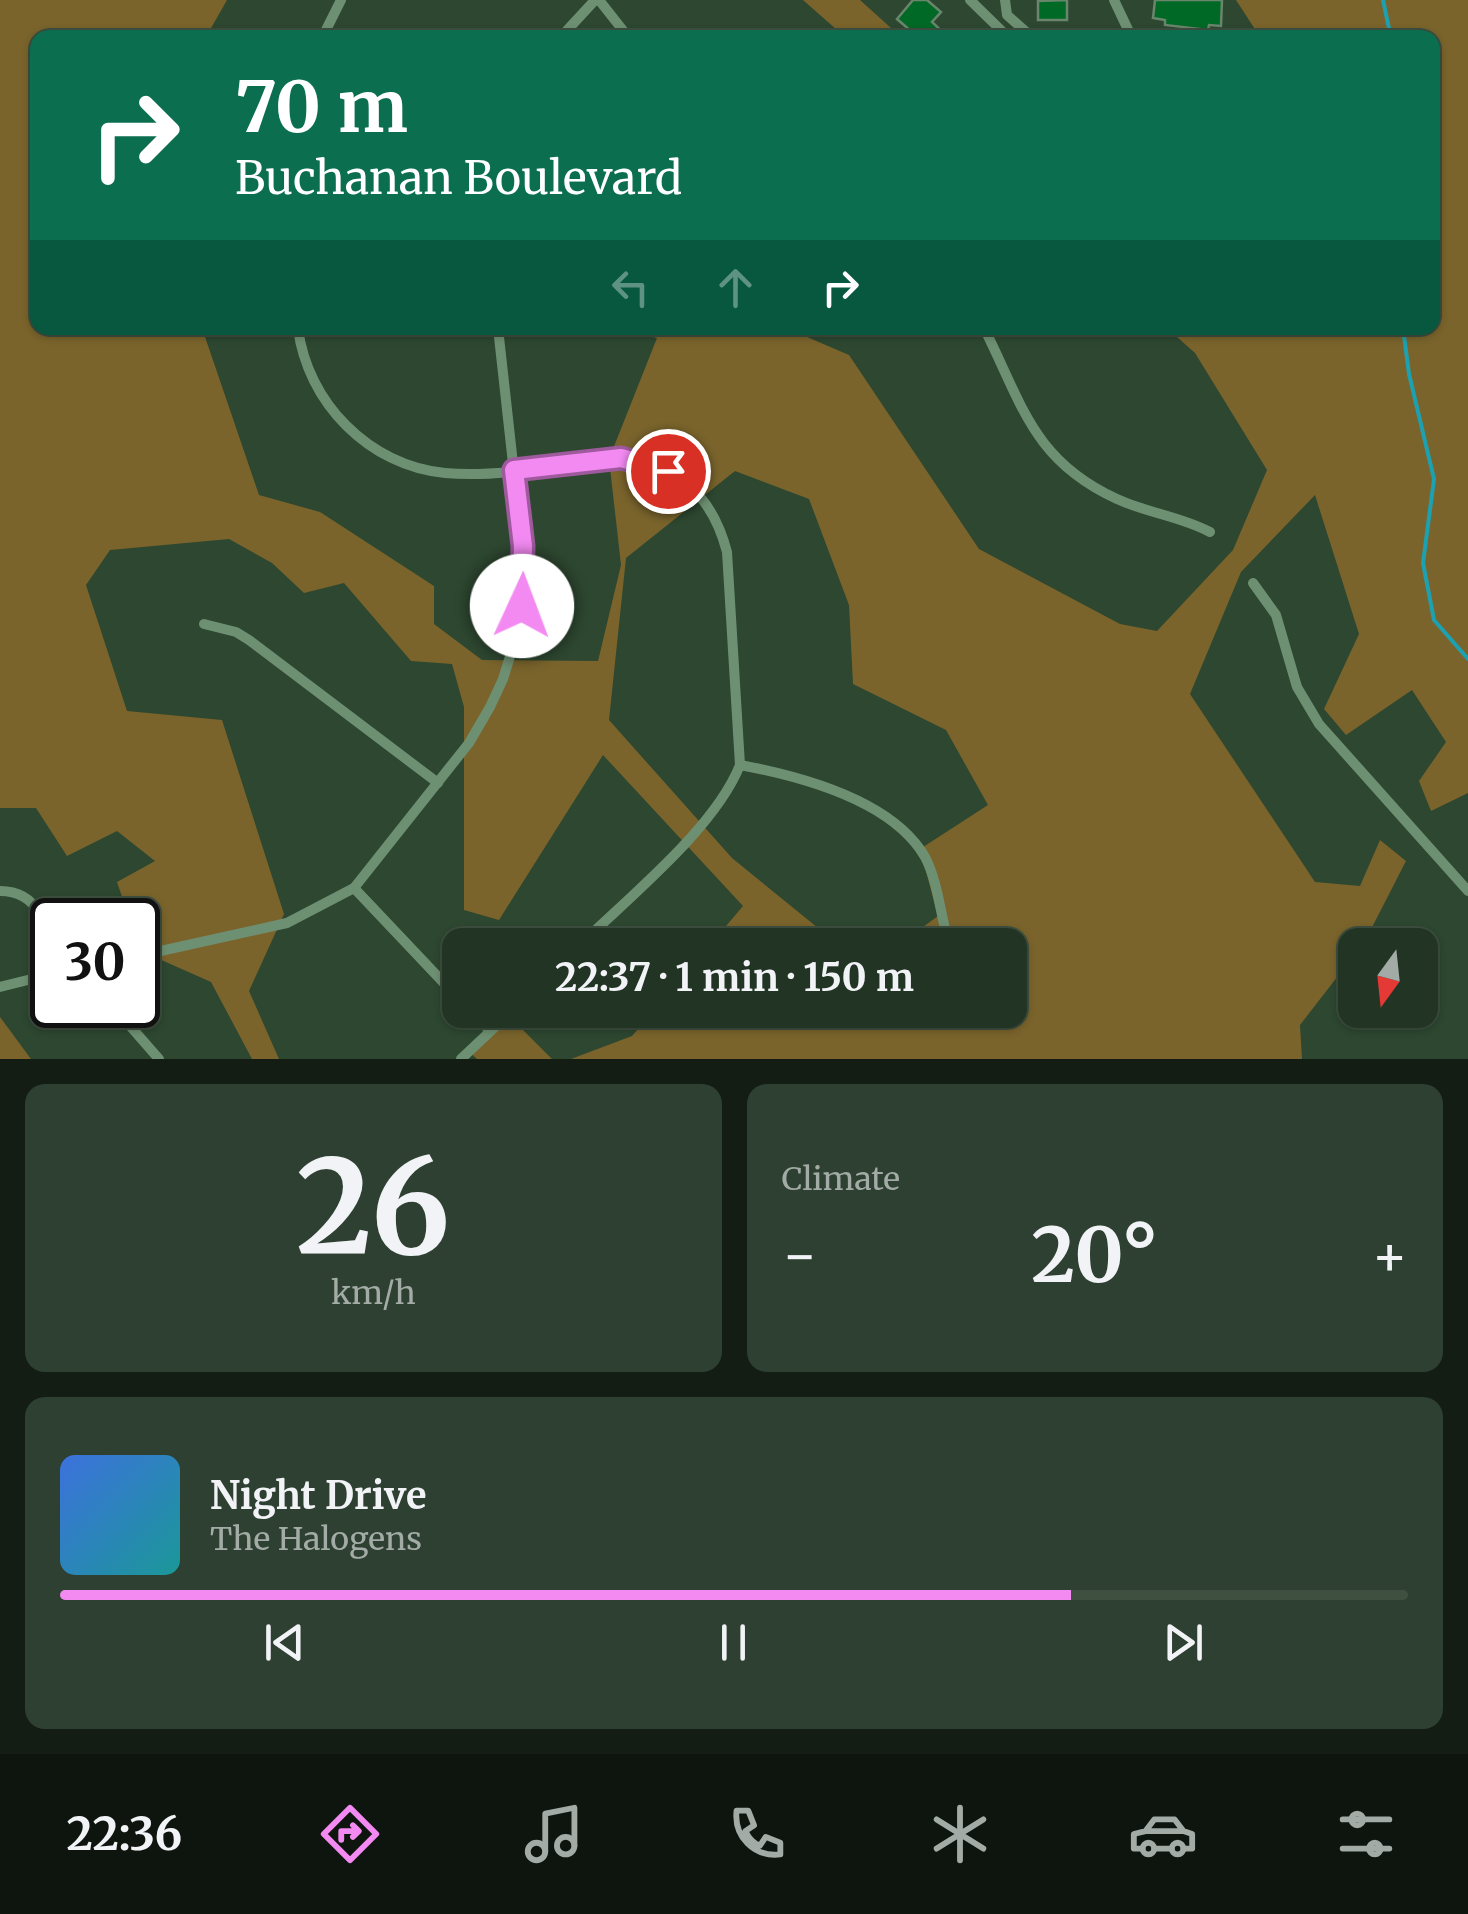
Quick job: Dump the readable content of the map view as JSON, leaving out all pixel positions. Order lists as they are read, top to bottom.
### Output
{
  "north": "bottom",
  "page": {
    "turn": ["70 m", "Buchanan Boulevard"],
    "limit": "30",
    "trip": "22:37 · 1 min · 150 m",
    "tile": [
      ["26", "km/h"],
      "Climate"
    ],
    "heat": ["−", "20°", "+"],
    "song": ["Night Drive", "The Halogens"],
    "tabs": "22:36"
  }
}
